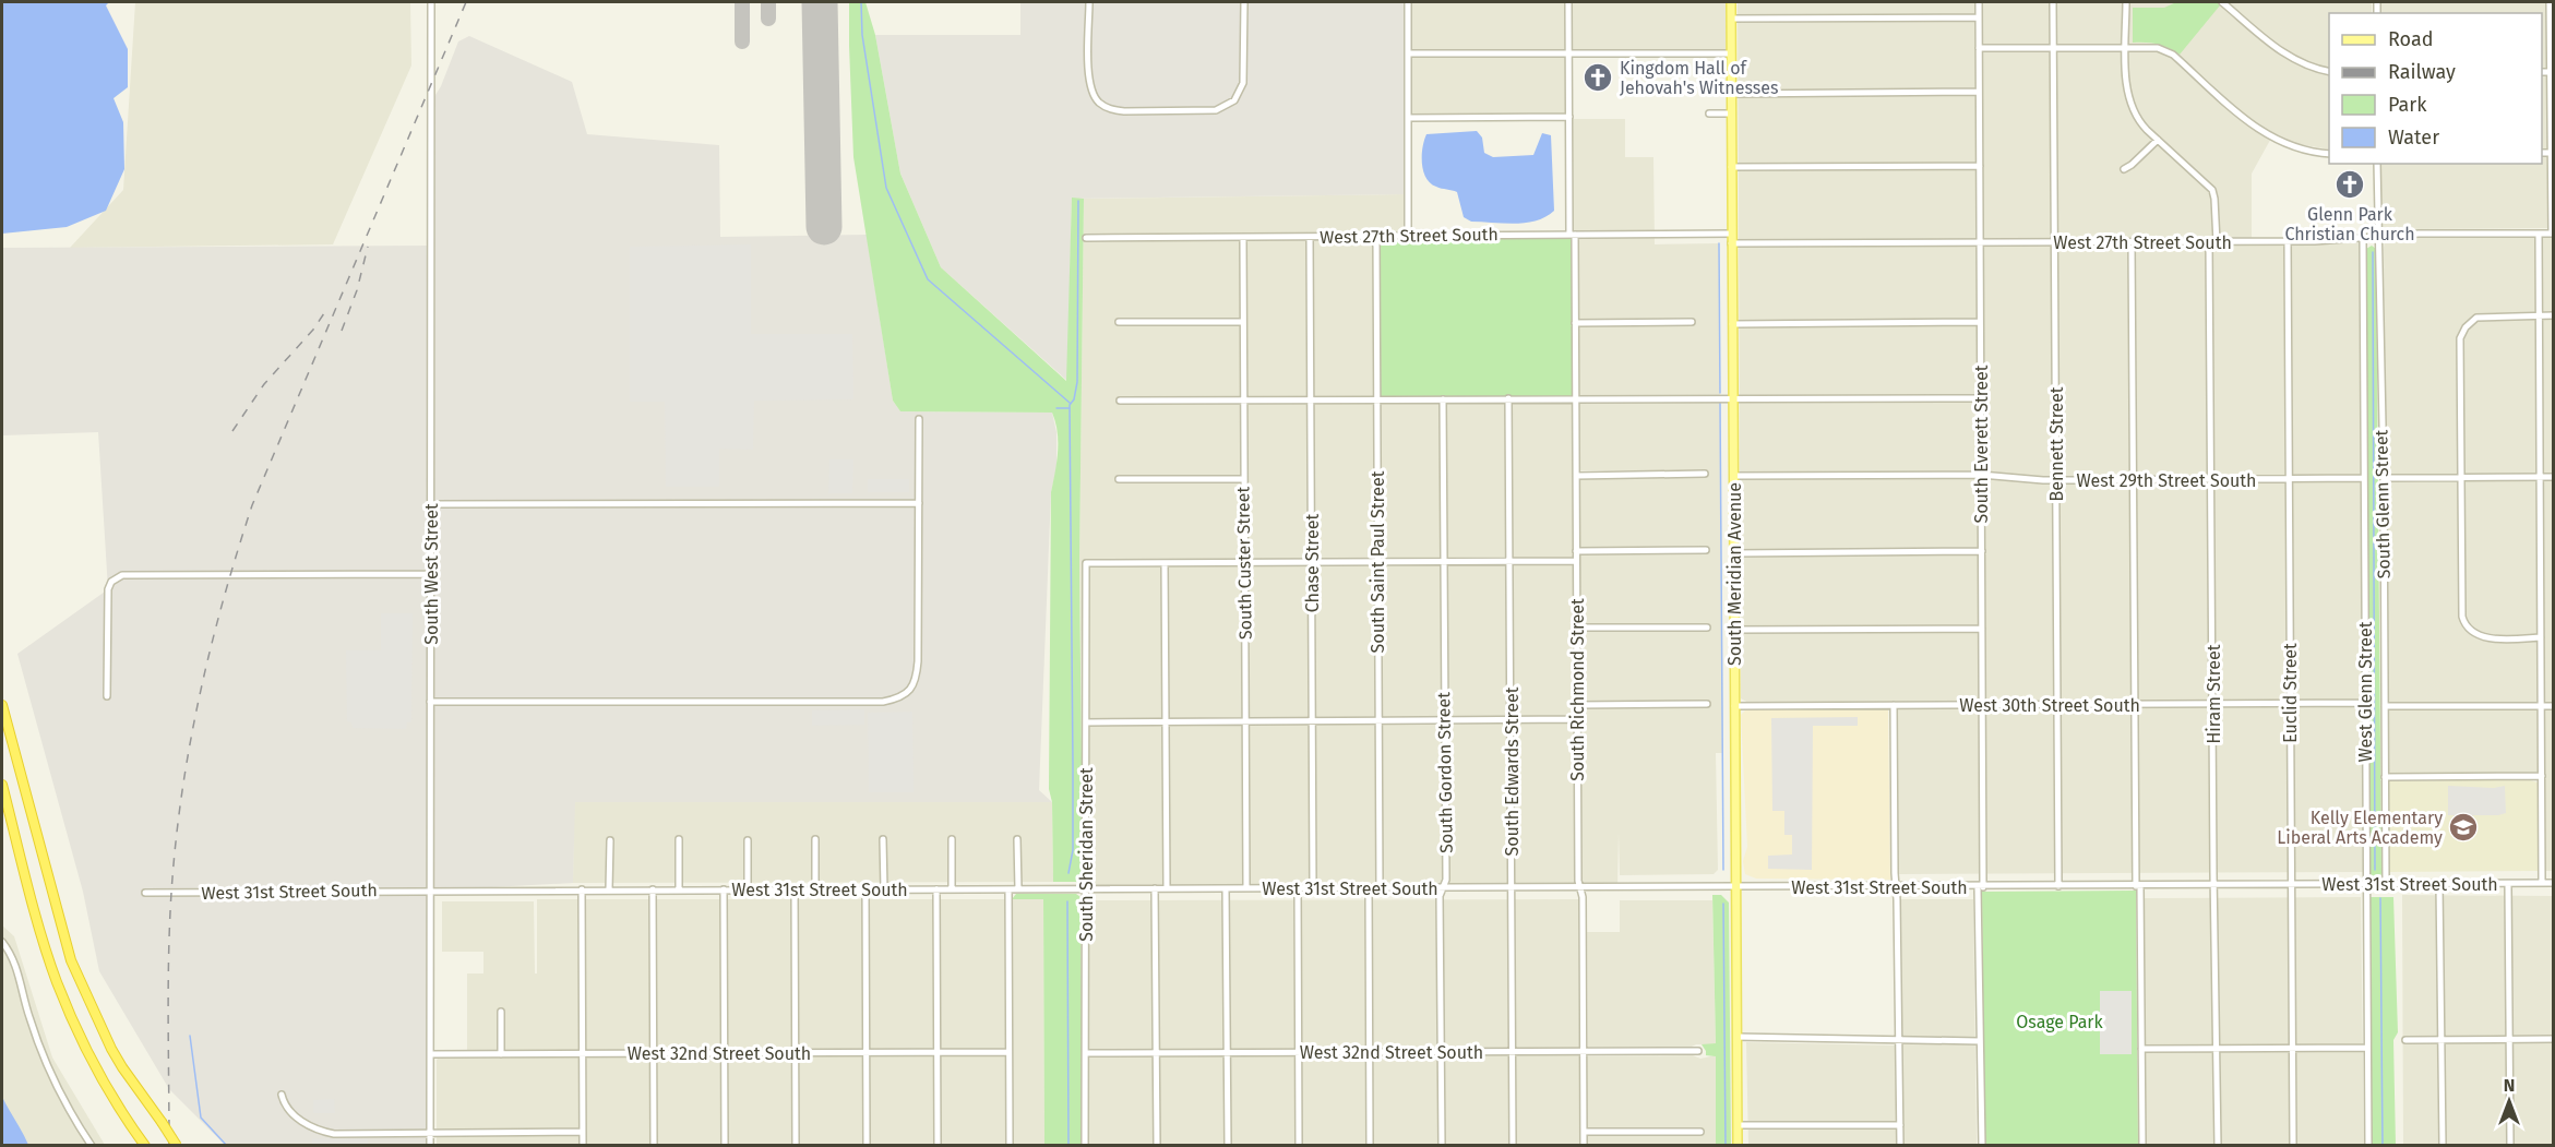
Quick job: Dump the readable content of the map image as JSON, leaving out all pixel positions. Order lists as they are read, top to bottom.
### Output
{
  "streets": {
    "main road": ["South Meridian Avenue"],
    "street": [
      "West 27th Street South",
      "South Everett Street",
      "Bennett Street",
      "West 29th Street South",
      "South Glenn Street",
      "South Saint Paul Street",
      "South Custer Street",
      "Chase Street",
      "South West Street",
      "South Richmond Street",
      "West Glenn Street",
      "Euclid Street",
      "Hiram Street",
      "West 30th Street South",
      "South Edwards Street",
      "South Gordon Street",
      "South Sheridan Street",
      "West 31st Street South",
      "West 32nd Street South"
    ]
  },
  "crossings": [
    ["West 27th Street South", "South Everett Street"],
    ["West 27th Street South", "Bennett Street"],
    ["West 27th Street South", "South Glenn Street"],
    ["West 27th Street South", "South Saint Paul Street"],
    ["West 27th Street South", "South Custer Street"],
    ["West 27th Street South", "Chase Street"],
    ["West 27th Street South", "South Meridian Avenue"],
    ["West 27th Street South", "South Richmond Street"],
    ["West 27th Street South", "West Glenn Street"],
    ["West 27th Street South", "Euclid Street"],
    ["West 27th Street South", "Hiram Street"],
    ["South Everett Street", "West 29th Street South"],
    ["South Everett Street", "West 30th Street South"],
    ["South Everett Street", "West 31st Street South"],
    ["Bennett Street", "West 29th Street South"],
    ["Bennett Street", "West 30th Street South"],
    ["Bennett Street", "West 31st Street South"],
    ["West 29th Street South", "South Meridian Avenue"],
    ["West 29th Street South", "West Glenn Street"],
    ["West 29th Street South", "Euclid Street"],
    ["West 29th Street South", "Hiram Street"],
    ["South Glenn Street", "West 31st Street South"],
    ["South Saint Paul Street", "West 31st Street South"],
    ["South Custer Street", "West 31st Street South"],
    ["Chase Street", "West 31st Street South"],
    ["South West Street", "West 31st Street South"],
    ["South West Street", "West 32nd Street South"],
    ["South Meridian Avenue", "West 30th Street South"],
    ["South Meridian Avenue", "West 31st Street South"],
    ["South Richmond Street", "West 31st Street South"],
    ["South Richmond Street", "West 32nd Street South"],
    ["West Glenn Street", "West 30th Street South"],
    ["West Glenn Street", "West 31st Street South"],
    ["Euclid Street", "West 30th Street South"],
    ["Euclid Street", "West 31st Street South"],
    ["Hiram Street", "West 30th Street South"],
    ["Hiram Street", "West 31st Street South"],
    ["South Edwards Street", "West 31st Street South"],
    ["South Edwards Street", "West 32nd Street South"],
    ["South Gordon Street", "West 31st Street South"],
    ["South Gordon Street", "West 32nd Street South"],
    ["South Sheridan Street", "West 31st Street South"],
    ["South Sheridan Street", "West 32nd Street South"]
  ],
  "parks": ["Osage Park"],
  "places": {
    "church": ["Kingdom Hall of Jehovah's Witnesses", "Glenn Park Christian Church"],
    "school or university": ["Kelly Elementary Liberal Arts Academy"]
  },
  "legend": [
    "Road",
    "Railway",
    "Park",
    "Water"
  ],
  "north": "top"
}
